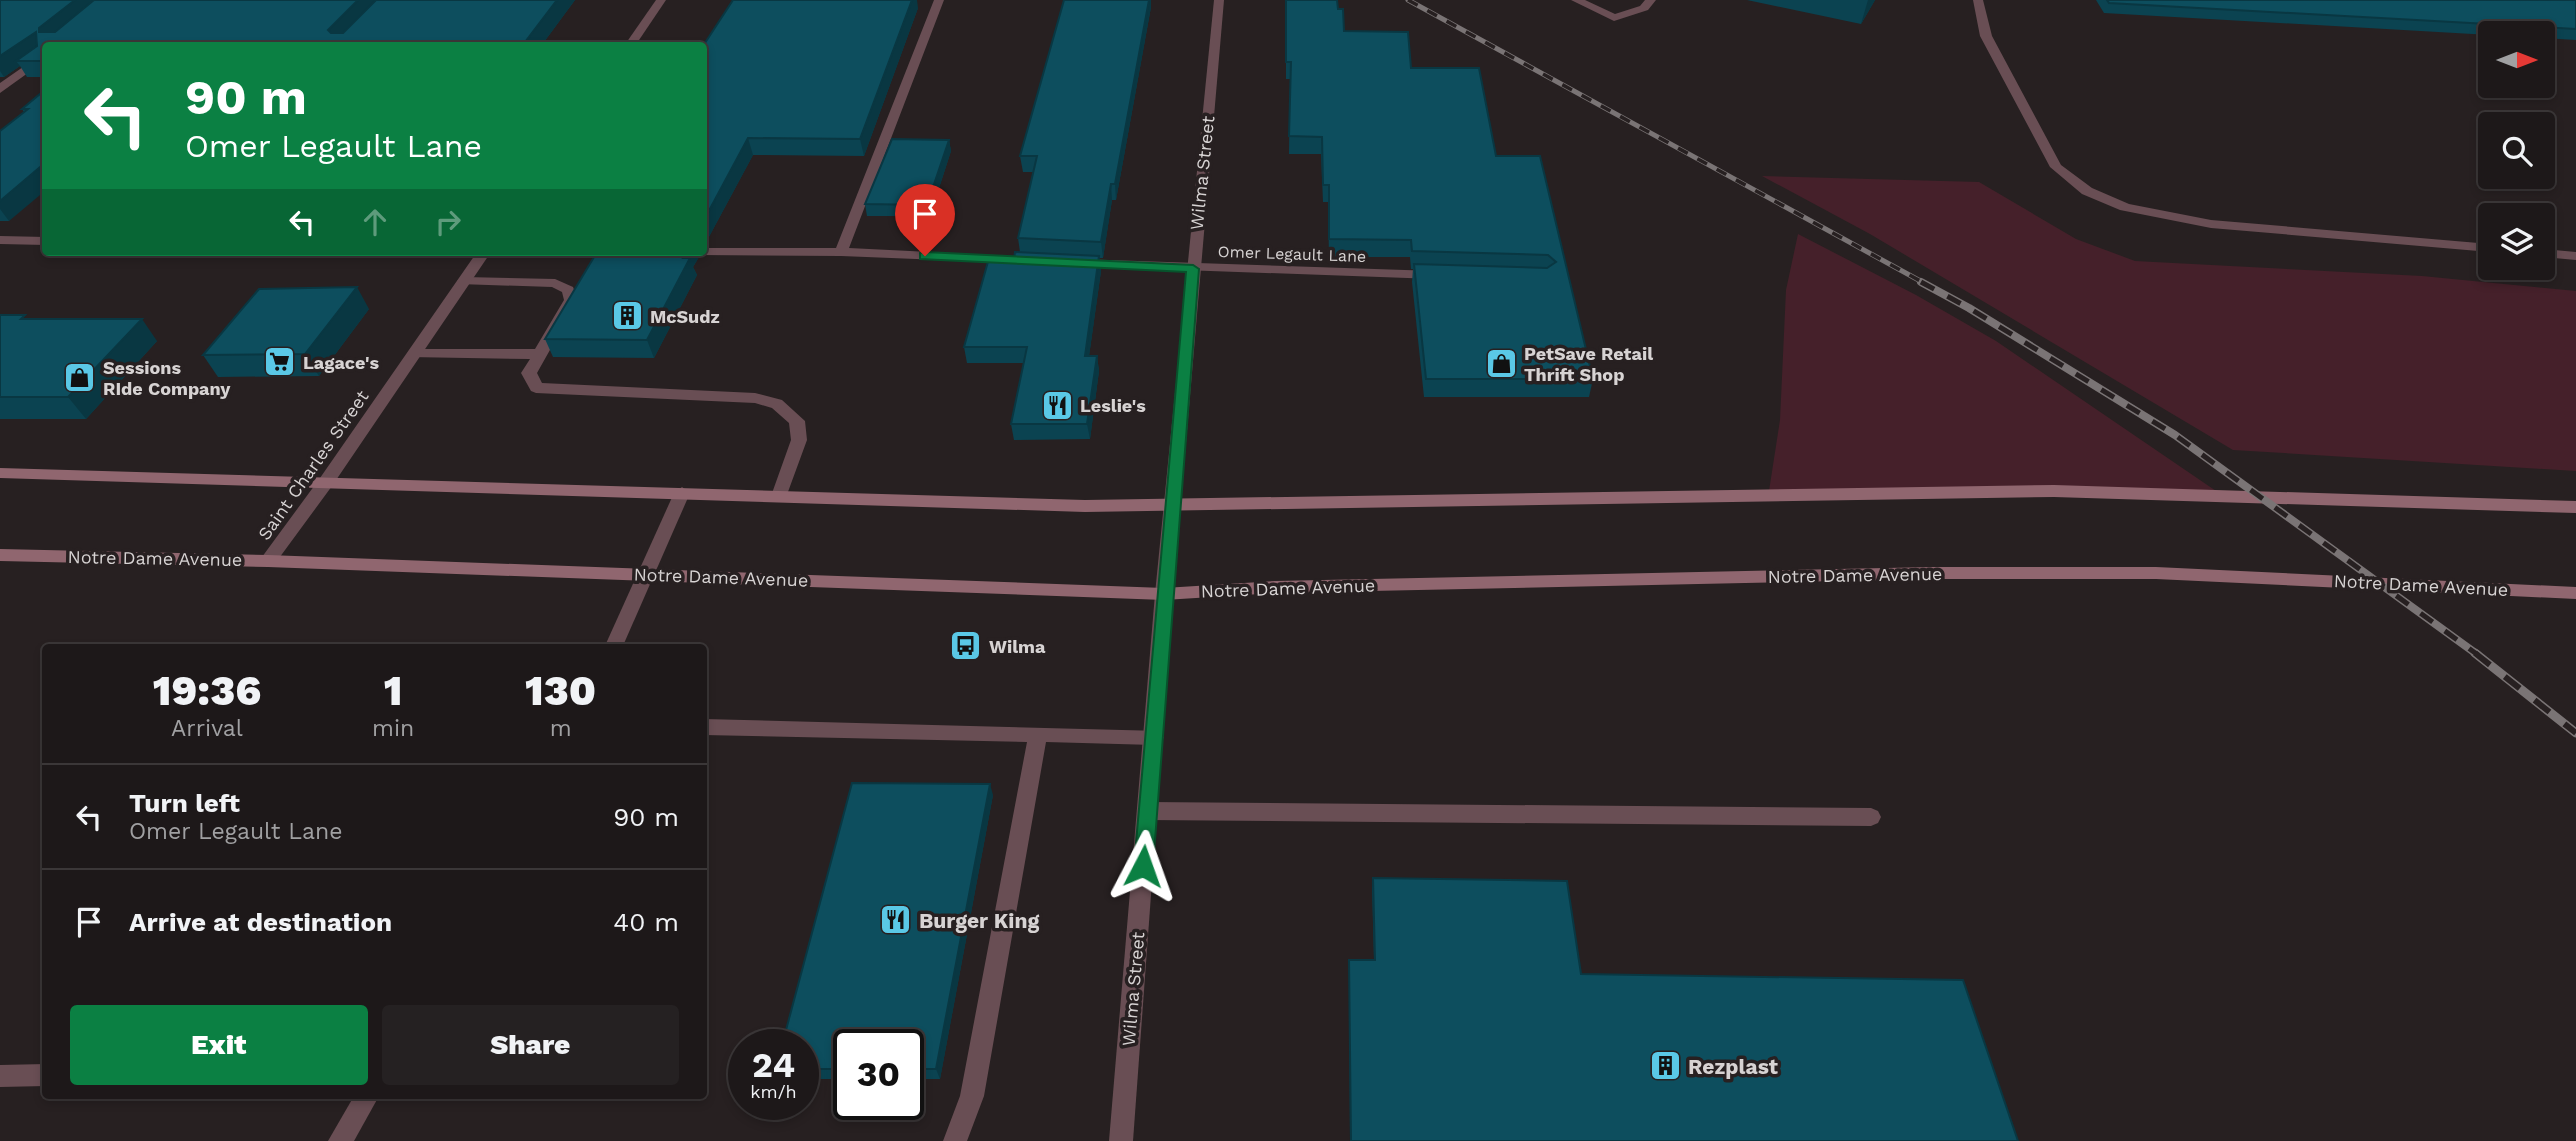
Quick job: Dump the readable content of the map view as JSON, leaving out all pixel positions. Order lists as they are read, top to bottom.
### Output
{
  "streets": {
    "main road": ["Notre Dame Avenue"],
    "street": ["Wilma Street", "Omer Legault Lane", "Saint Charles Street"]
  },
  "crossings": [
    ["Wilma Street", "Omer Legault Lane"],
    ["Wilma Street", "Notre Dame Avenue"],
    ["Saint Charles Street", "Notre Dame Avenue"]
  ],
  "places": {
    "building": ["McSudz", "Rezplast"],
    "supermarket": ["Lagace's"],
    "shop": ["PetSave Retail Thrift Shop", "Sessions RIde Company"],
    "restaurant": ["Leslie's", "Burger King"],
    "bus stop": ["Wilma"]
  },
  "north": "right",
  "page": {
    "turn": ["90 m", "Omer Legault Lane"],
    "eta": [
      "19:36",
      "Arrival",
      "1",
      "min",
      "130",
      "m"
    ],
    "list": [
      {
        "name": "Turn left",
        "note": "Omer Legault Lane",
        "value": "90 m"
      },
      {
        "name": "Arrive at destination",
        "value": "40 m"
      }
    ],
    "buttons": ["Exit", "Share"],
    "speed": "24 km/h",
    "limit": "30"
  }
}
